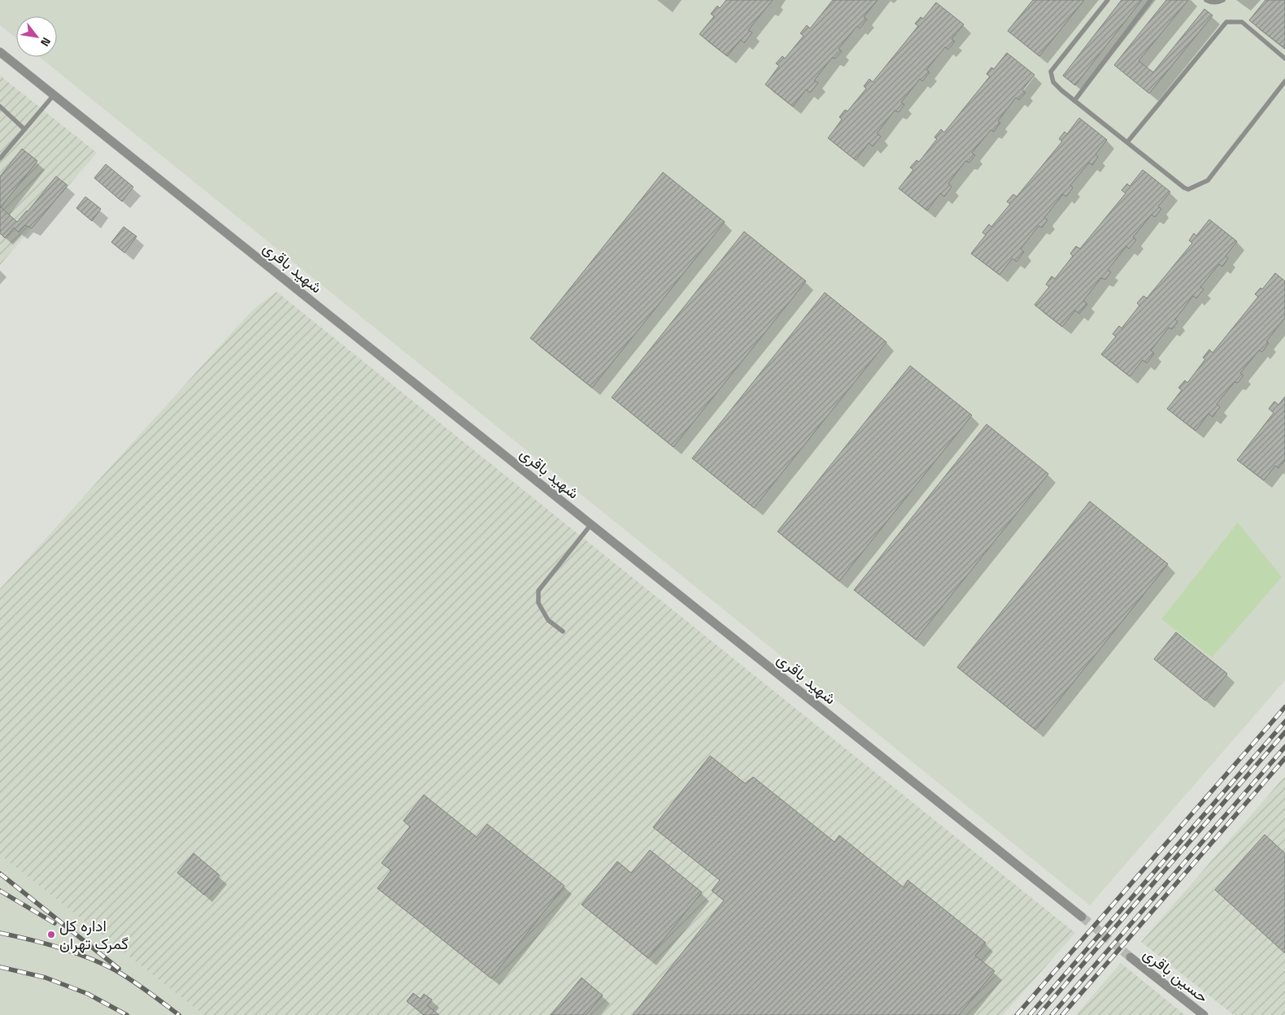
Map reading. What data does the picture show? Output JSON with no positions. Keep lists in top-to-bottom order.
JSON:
{
  "streets": {
    "street": ["شهید باقری", "حسین باقری"]
  },
  "places": ["اداره کل گمرک تهران"],
  "north": "bottom right"
}
